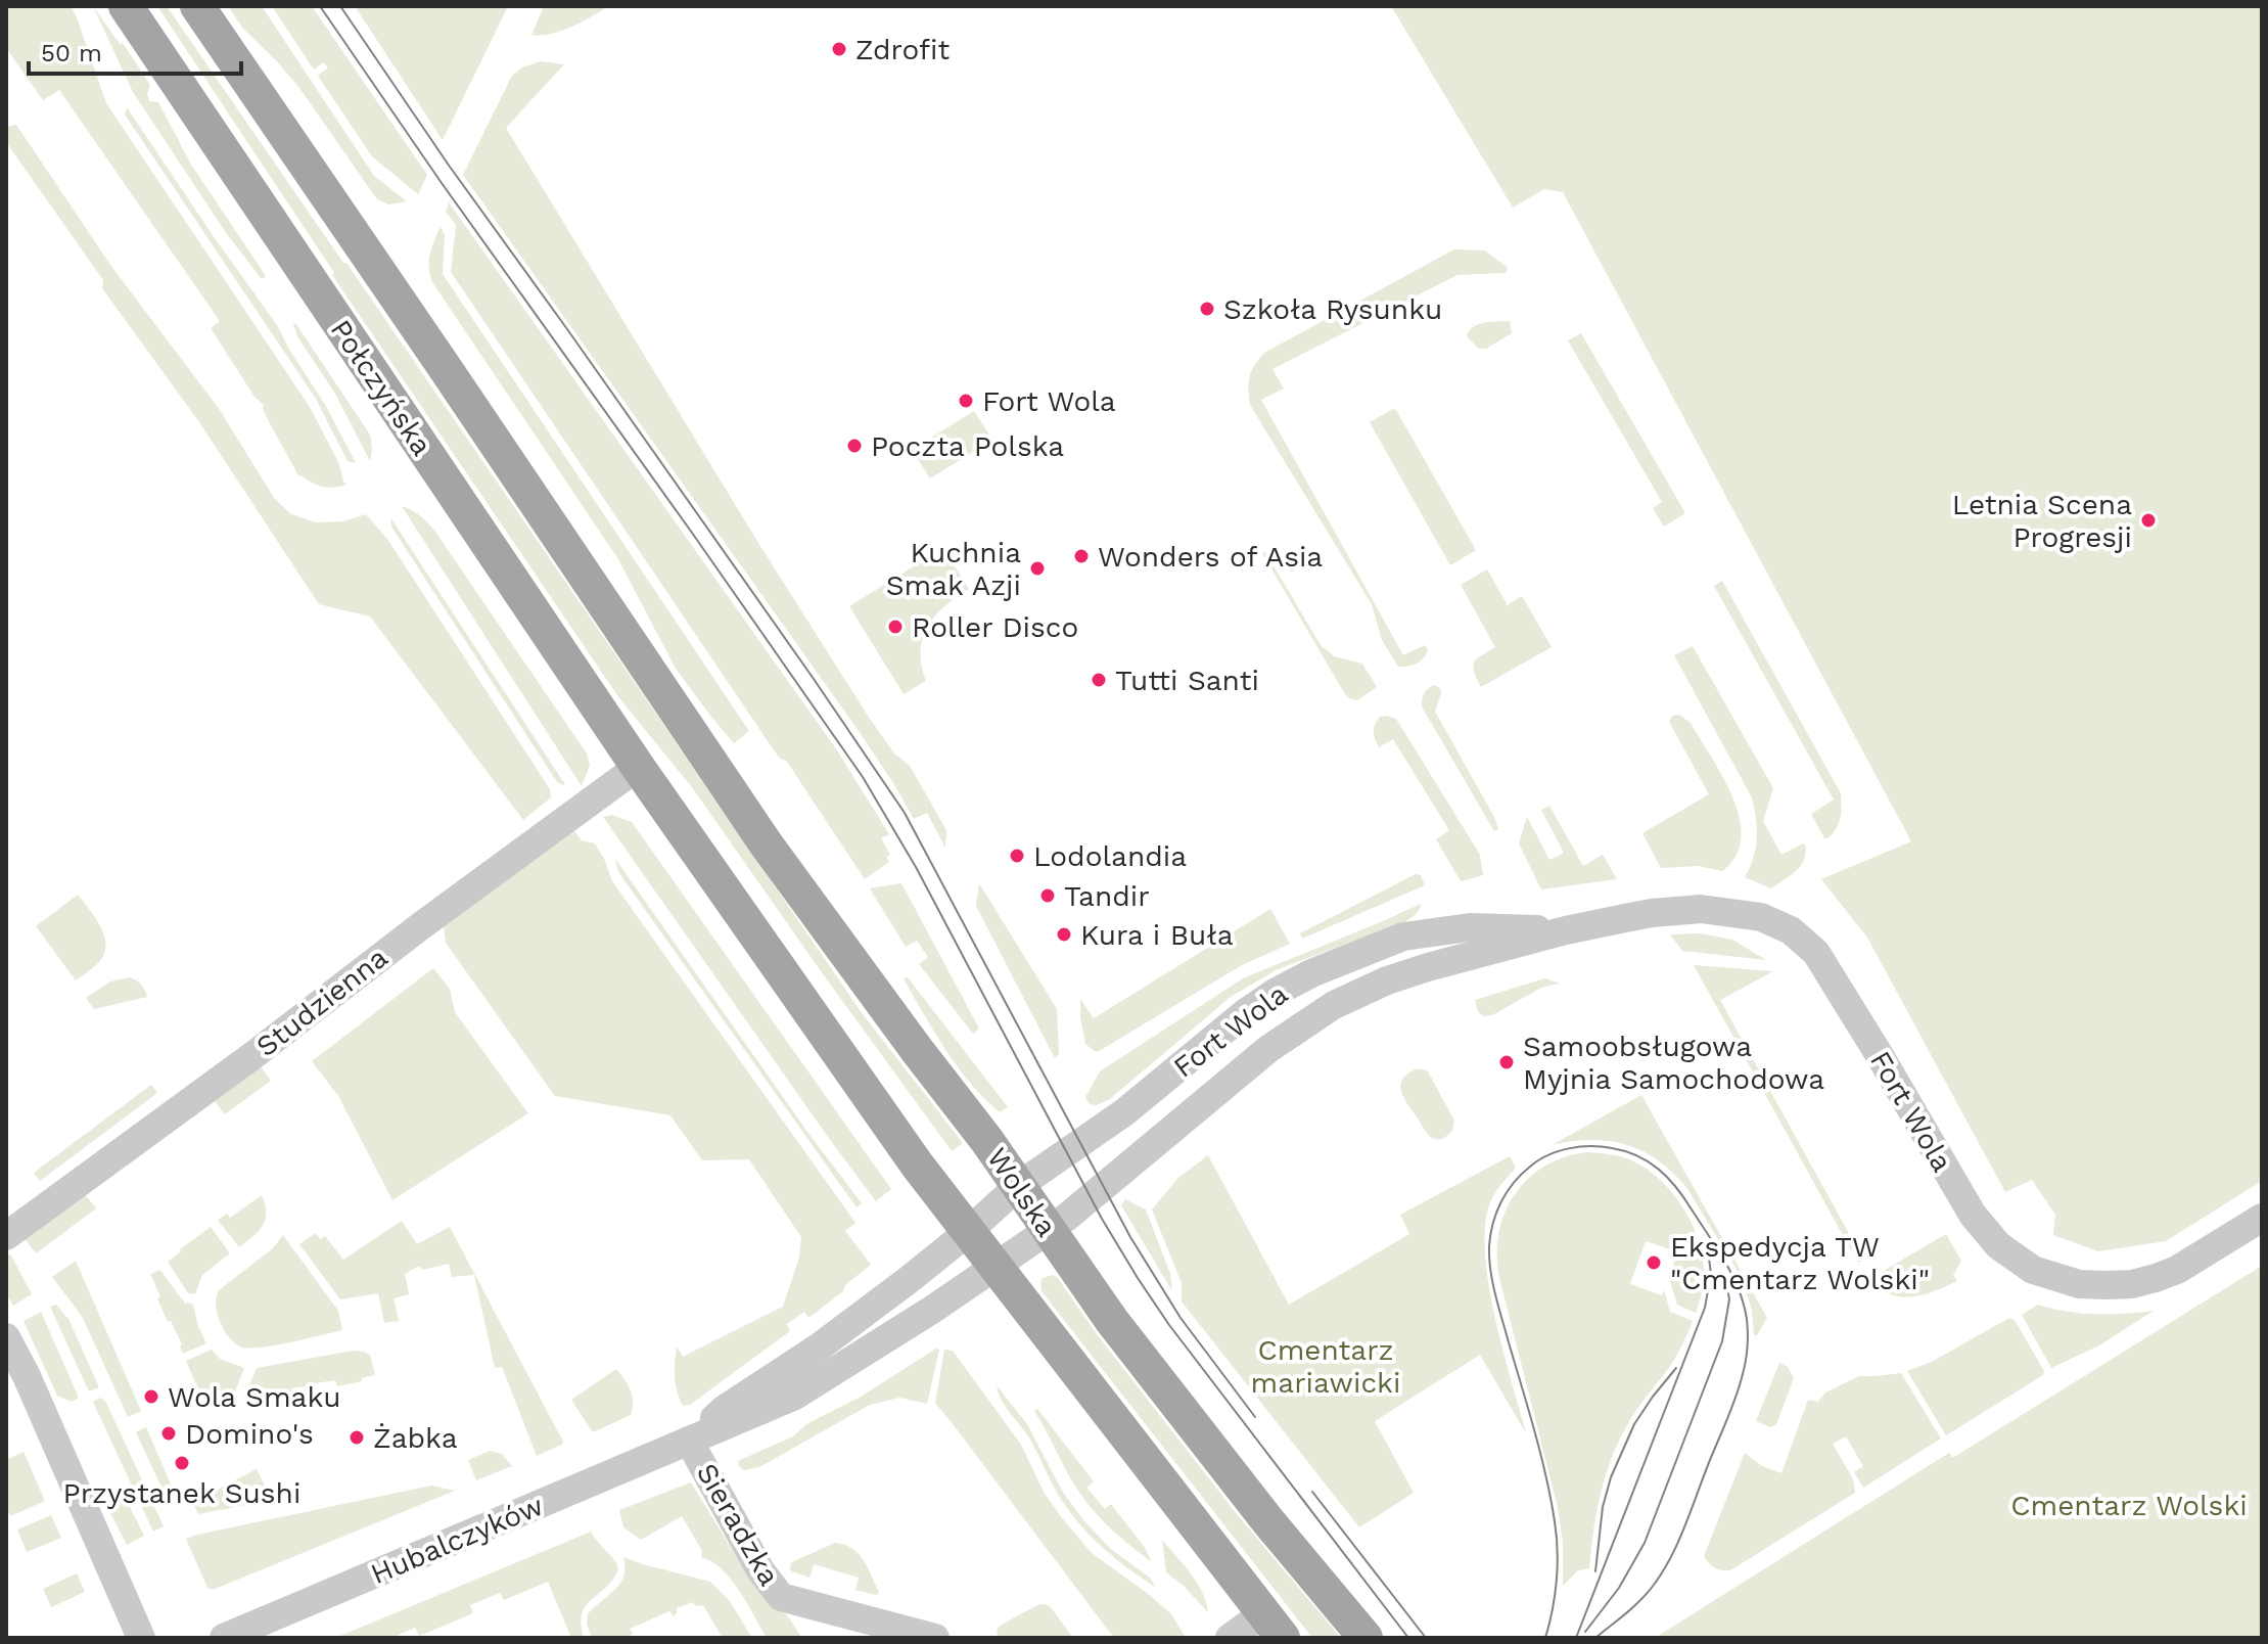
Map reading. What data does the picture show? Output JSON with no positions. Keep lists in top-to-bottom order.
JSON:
{
  "streets": {
    "main road": ["Połczyńska", "Wolska"],
    "street": [
      "Studzienna",
      "Fort Wola",
      "Sieradzka",
      "Hubalczyków"
    ]
  },
  "crossings": [
    ["Połczyńska", "Studzienna"],
    ["Fort Wola", "Wolska"],
    ["Fort Wola", "Hubalczyków"],
    ["Wolska", "Hubalczyków"],
    ["Sieradzka", "Hubalczyków"]
  ],
  "parks": ["Cmentarz mariawicki", "Cmentarz Wolski"],
  "places": [
    "Zdrofit",
    "Szkoła Rysunku",
    "Fort Wola",
    "Poczta Polska",
    "Letnia Scena Progresji",
    "Wonders of Asia",
    "Kuchnia Smak Azji",
    "Roller Disco",
    "Tutti Santi",
    "Lodolandia",
    "Tandir",
    "Kura i Buła",
    "Samoobsługowa Myjnia Samochodowa",
    "Ekspedycja TW \"Cmentarz Wolski\"",
    "Wola Smaku",
    "Domino's",
    "Żabka",
    "Przystanek Sushi"
  ],
  "scale_bar": "50 m"
}
